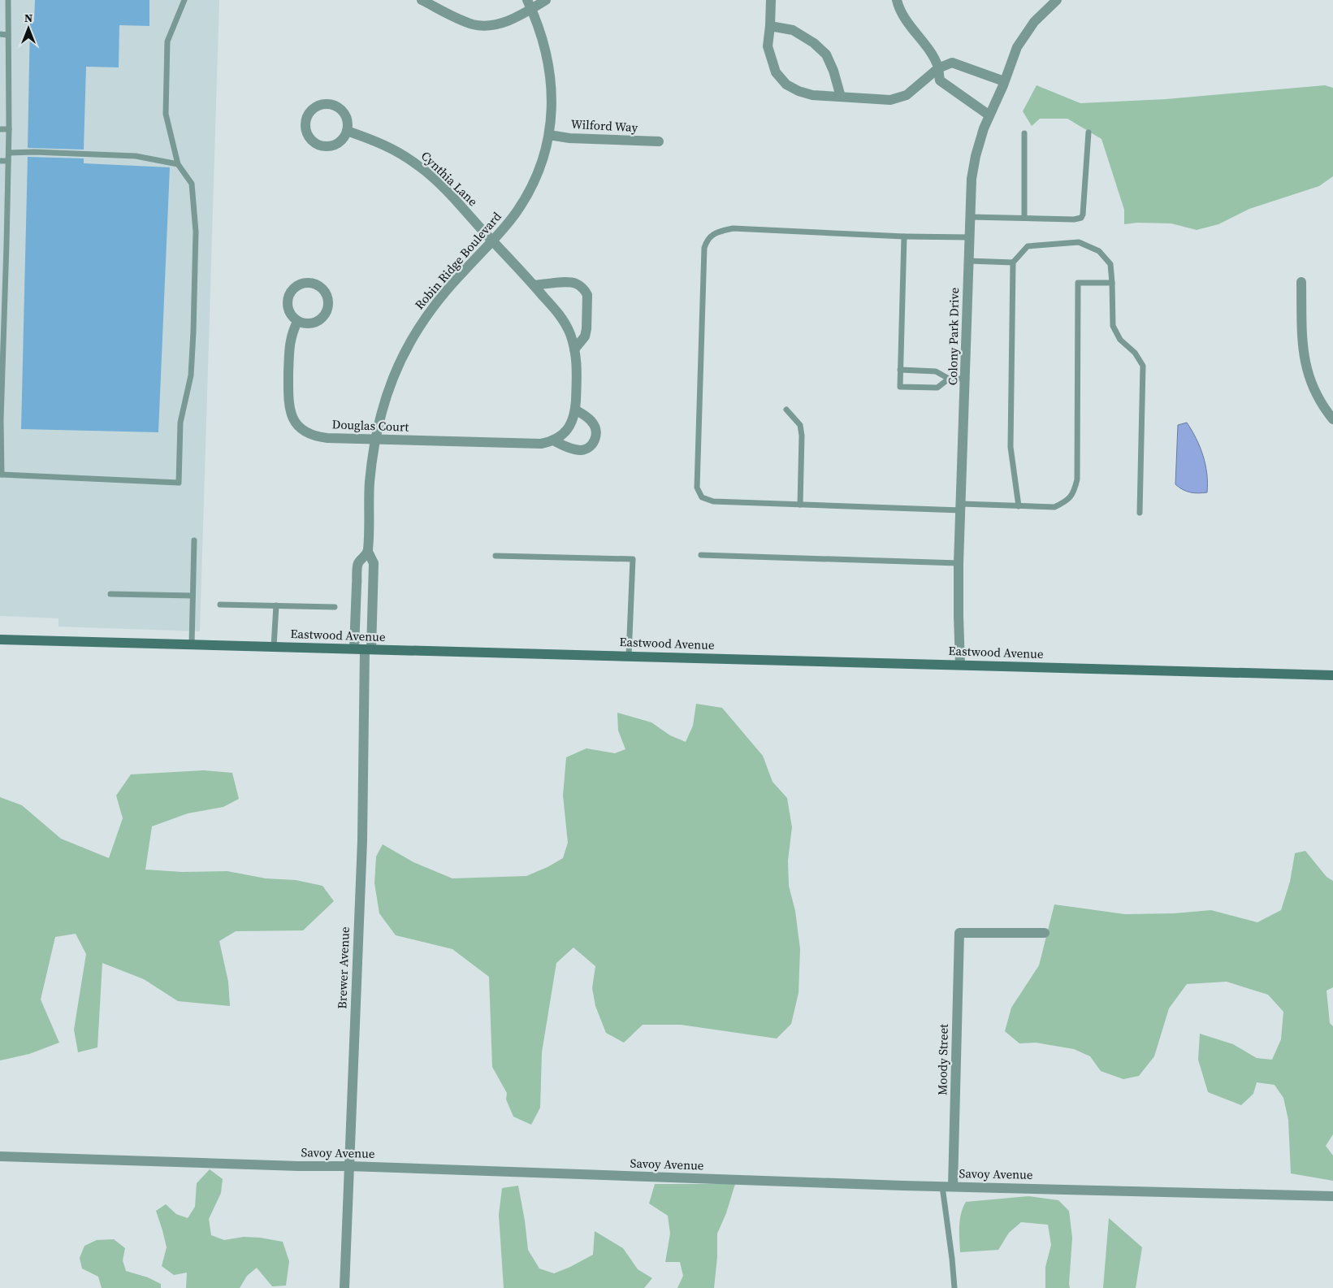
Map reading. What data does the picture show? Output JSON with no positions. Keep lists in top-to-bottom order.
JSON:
{
  "streets": {
    "street": [
      "Wilford Way",
      "Cynthia Lane",
      "Robin Ridge Boulevard",
      "Colony Park Drive",
      "Douglas Court",
      "Eastwood Avenue",
      "Brewer Avenue",
      "Moody Street",
      "Savoy Avenue"
    ]
  },
  "crossings": [
    ["Wilford Way", "Robin Ridge Boulevard"],
    ["Cynthia Lane", "Robin Ridge Boulevard"],
    ["Cynthia Lane", "Douglas Court"],
    ["Robin Ridge Boulevard", "Douglas Court"],
    ["Colony Park Drive", "Eastwood Avenue"],
    ["Eastwood Avenue", "Brewer Avenue"],
    ["Brewer Avenue", "Savoy Avenue"],
    ["Moody Street", "Savoy Avenue"]
  ],
  "north": "top"
}
